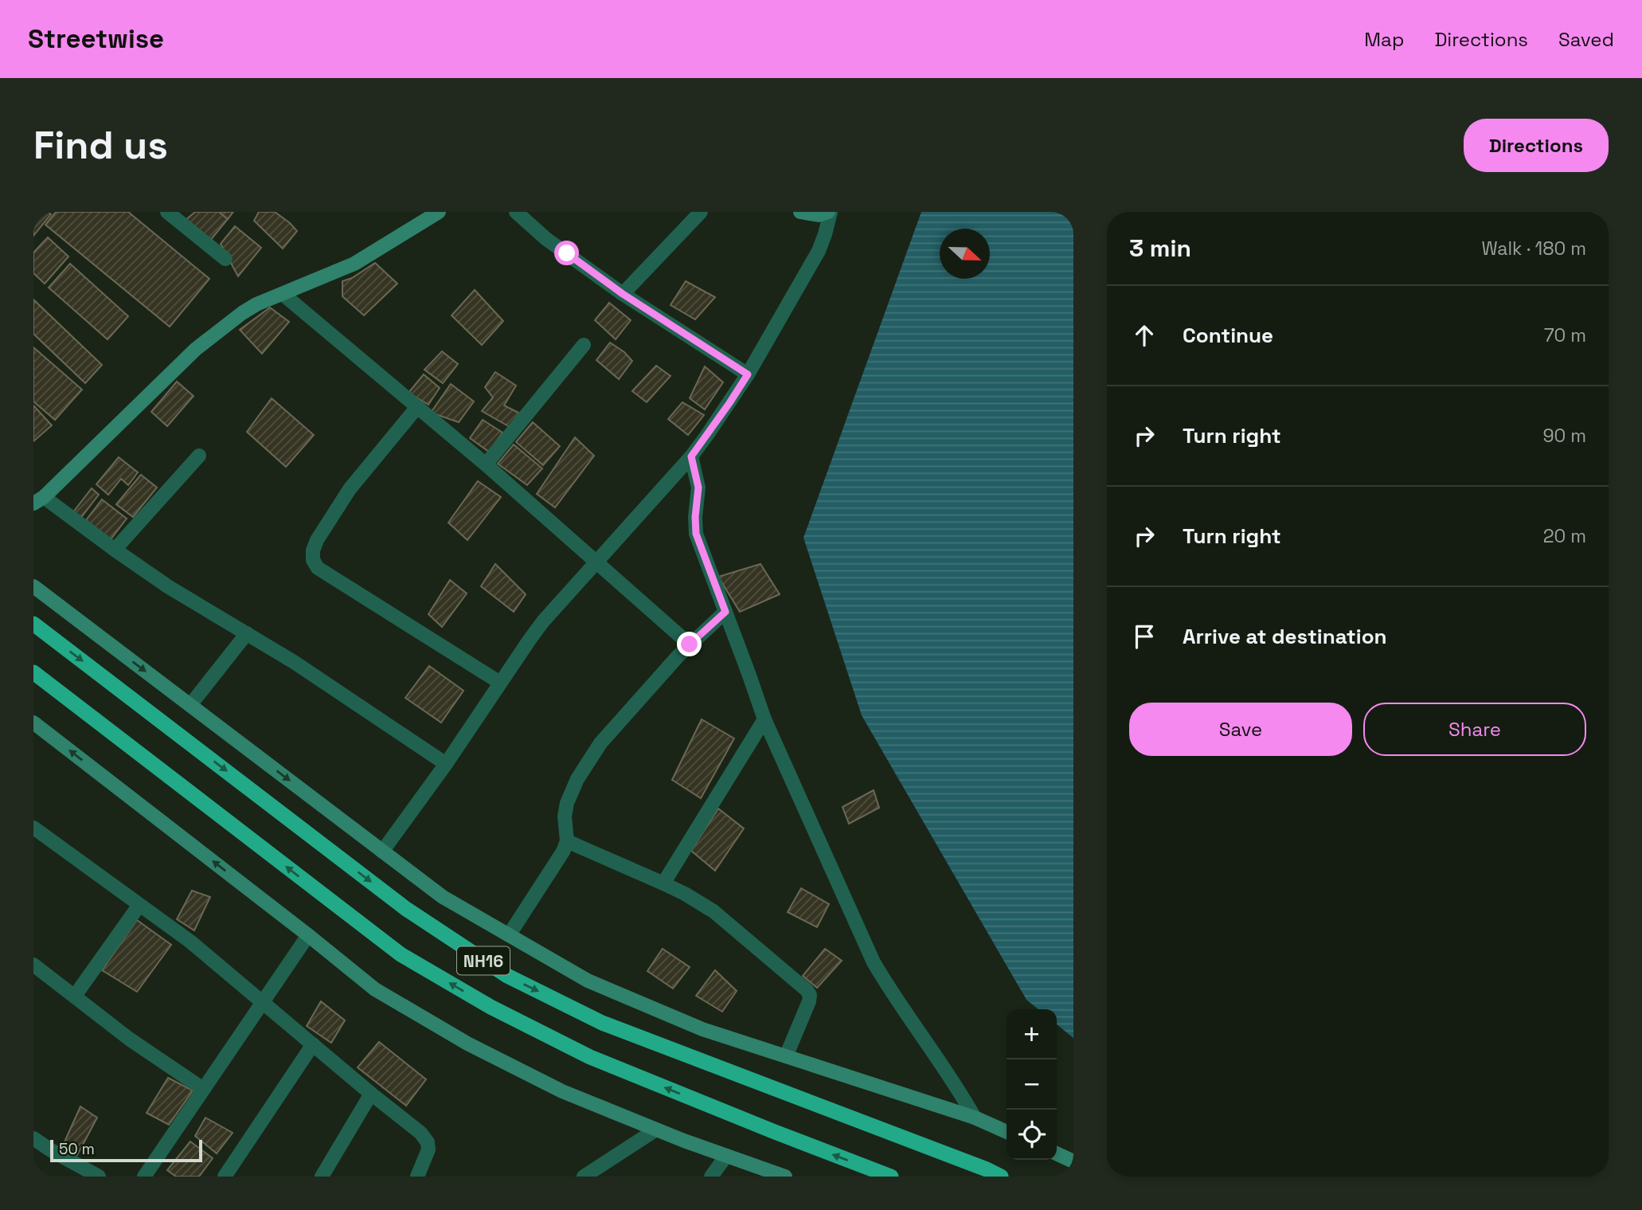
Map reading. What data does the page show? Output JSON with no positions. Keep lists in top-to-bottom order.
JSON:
{
  "streets": {
    "highway": ["NH16"]
  },
  "scale_bar": "50 m",
  "north": "right",
  "page": {
    "header": "Streetwise",
    "nav": ["Map", "Directions", "Saved"],
    "buttons": [
      "Directions",
      ["Save", "Share"]
    ],
    "title": "Find us",
    "heading": ["3 min", "Walk · 180 m"],
    "list": [
      ["Continue", "70 m"],
      ["Turn right", "90 m"],
      ["Turn right", "20 m"],
      "Arrive at destination"
    ],
    "map_buttons": ["+", "−"],
    "scale": "50 m"
  }
}
